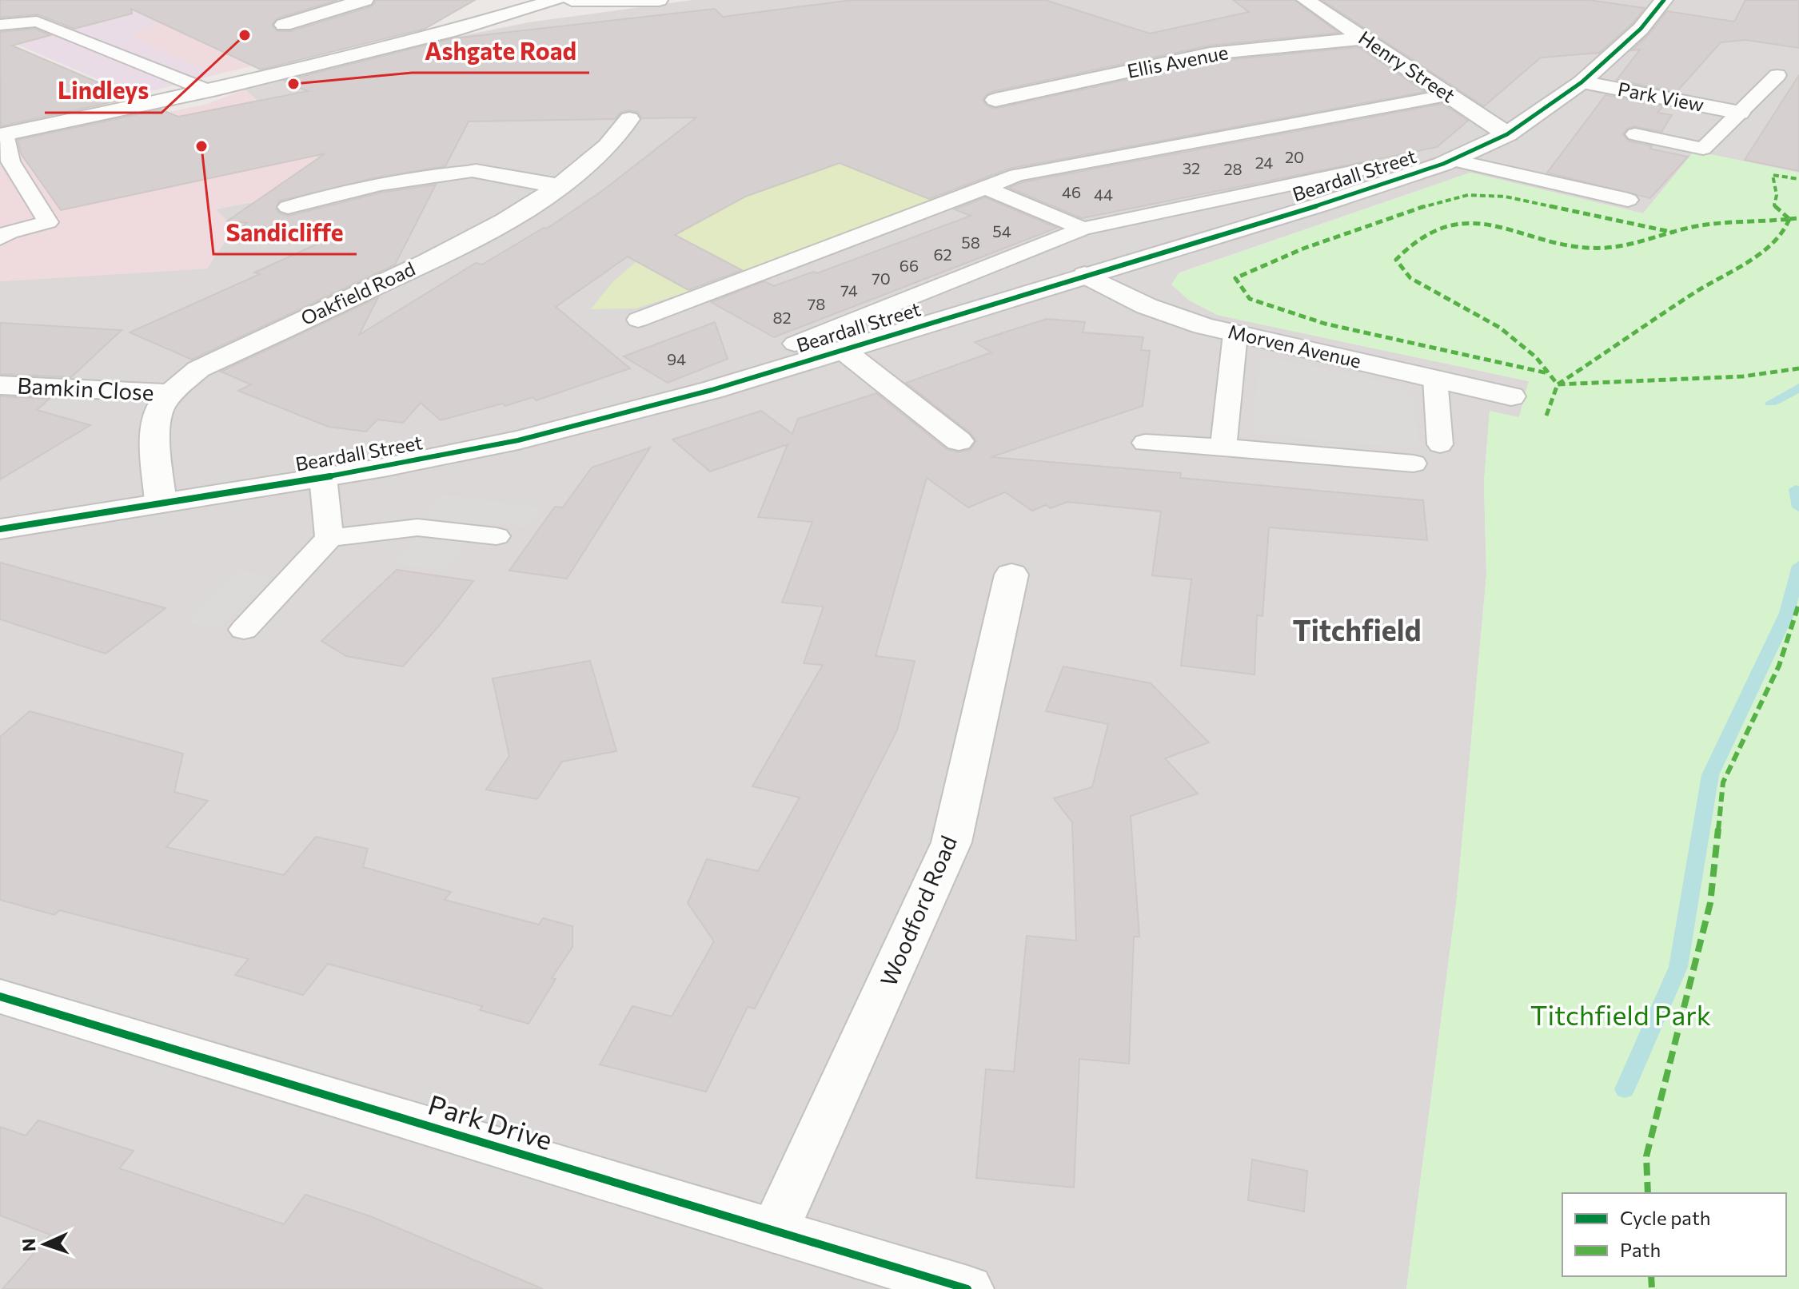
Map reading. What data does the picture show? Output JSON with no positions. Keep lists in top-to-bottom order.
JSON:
{
  "streets": {
    "street": [
      "Ellis Avenue",
      "Henry Street",
      "Park View",
      "Beardall Street",
      "Oakfield Road",
      "Morven Avenue",
      "Bamkin Close",
      "Woodford Road",
      "Park Drive"
    ]
  },
  "crossings": [
    ["Ellis Avenue", "Henry Street"],
    ["Henry Street", "Beardall Street"],
    ["Park View", "Beardall Street"],
    ["Beardall Street", "Oakfield Road"],
    ["Beardall Street", "Morven Avenue"],
    ["Oakfield Road", "Bamkin Close"],
    ["Woodford Road", "Park Drive"]
  ],
  "districts": ["Titchfield"],
  "parks": ["Titchfield Park"],
  "places": ["Lindleys", "Ashgate Road", "Sandicliffe"],
  "house_numbers": [
    "20",
    "24",
    "32",
    "28",
    "46",
    "44",
    "54",
    "58",
    "62",
    "66",
    "70",
    "74",
    "78",
    "82",
    "94"
  ],
  "legend": ["Cycle path", "Path"],
  "north": "left"
}
